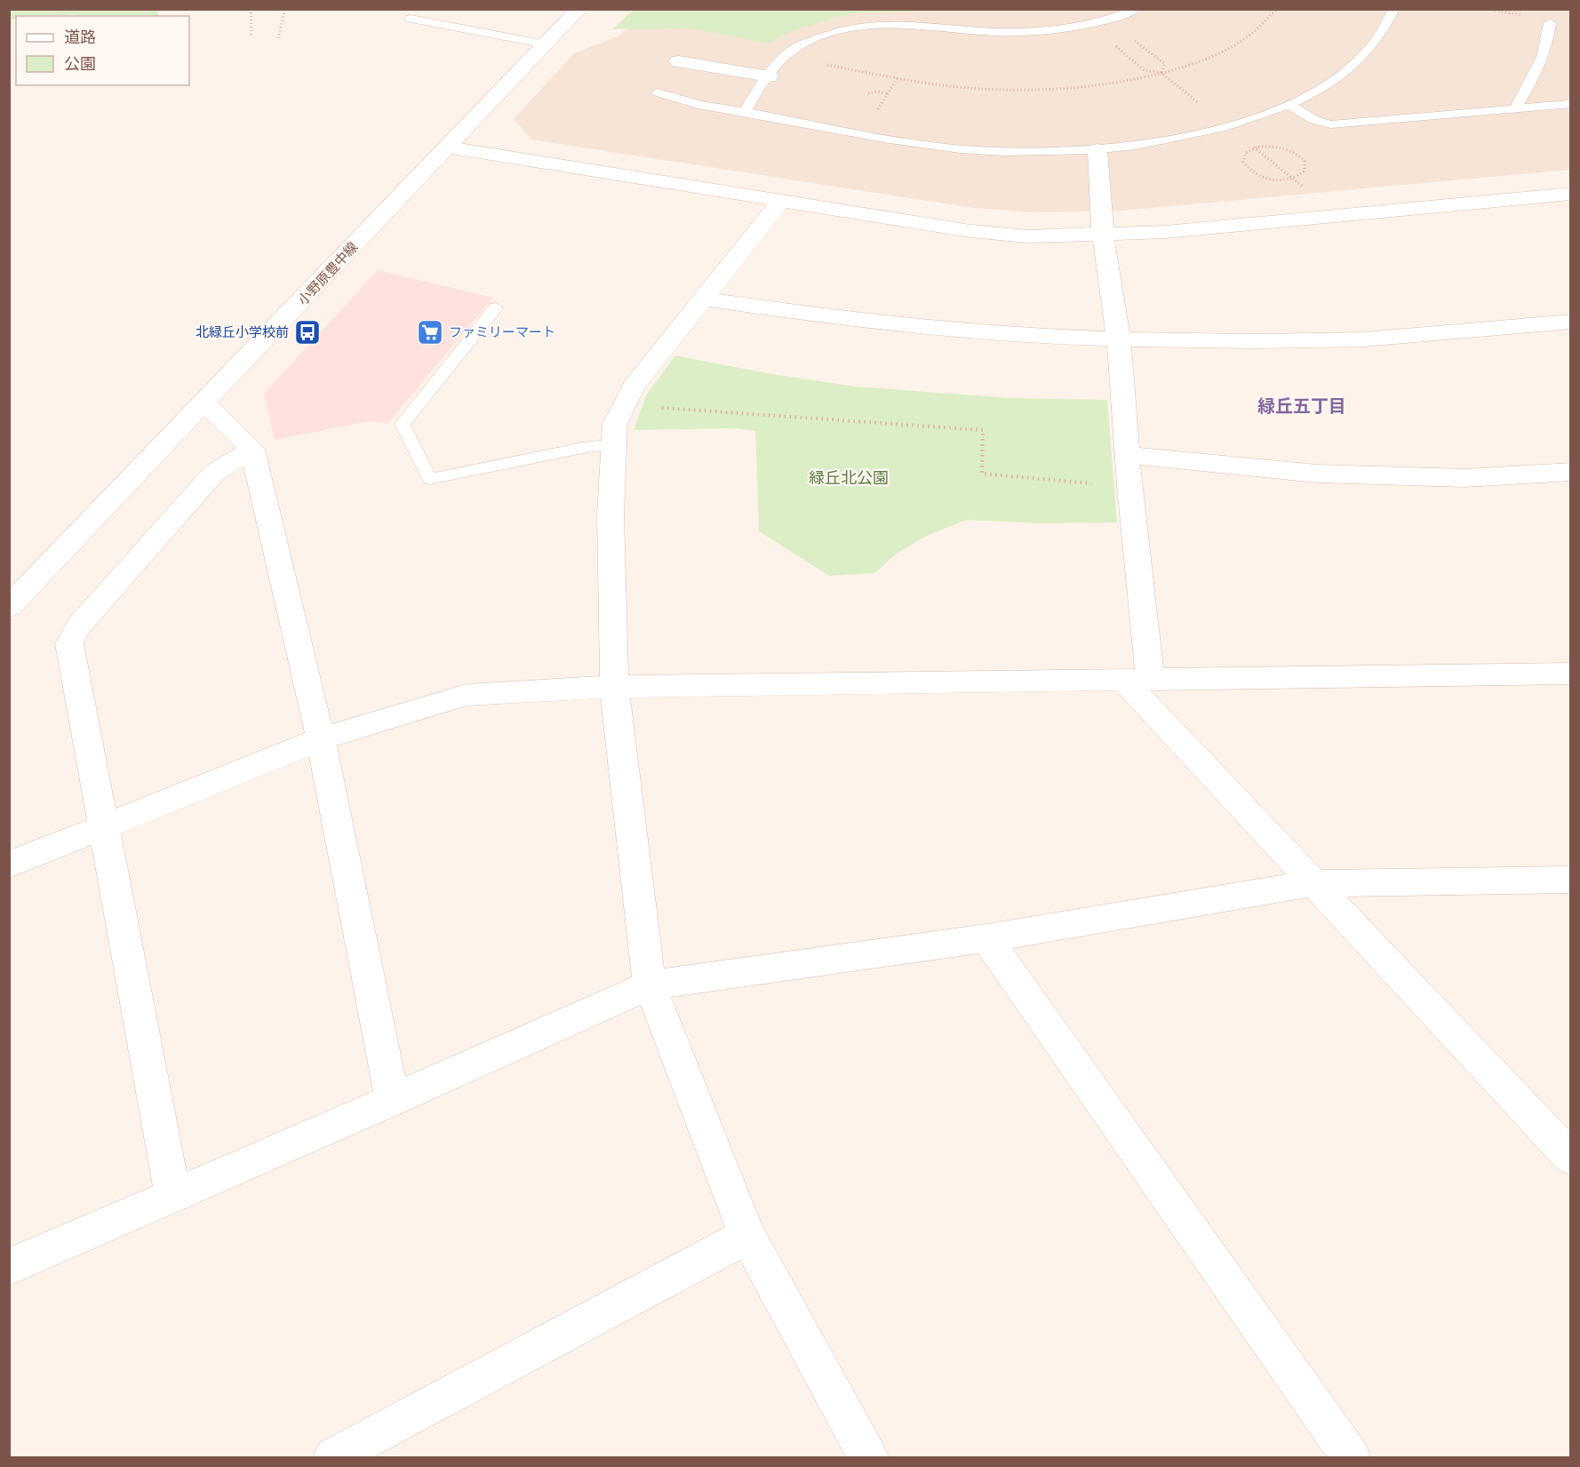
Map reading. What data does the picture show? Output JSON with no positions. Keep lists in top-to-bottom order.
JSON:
{
  "streets": {
    "street": ["小野原豊中線"]
  },
  "districts": ["緑丘五丁目"],
  "parks": ["緑丘北公園"],
  "places": {
    "bus stop": ["北緑丘小学校前"],
    "supermarket": ["ファミリーマート"]
  },
  "legend": ["道路", "公園"]
}
